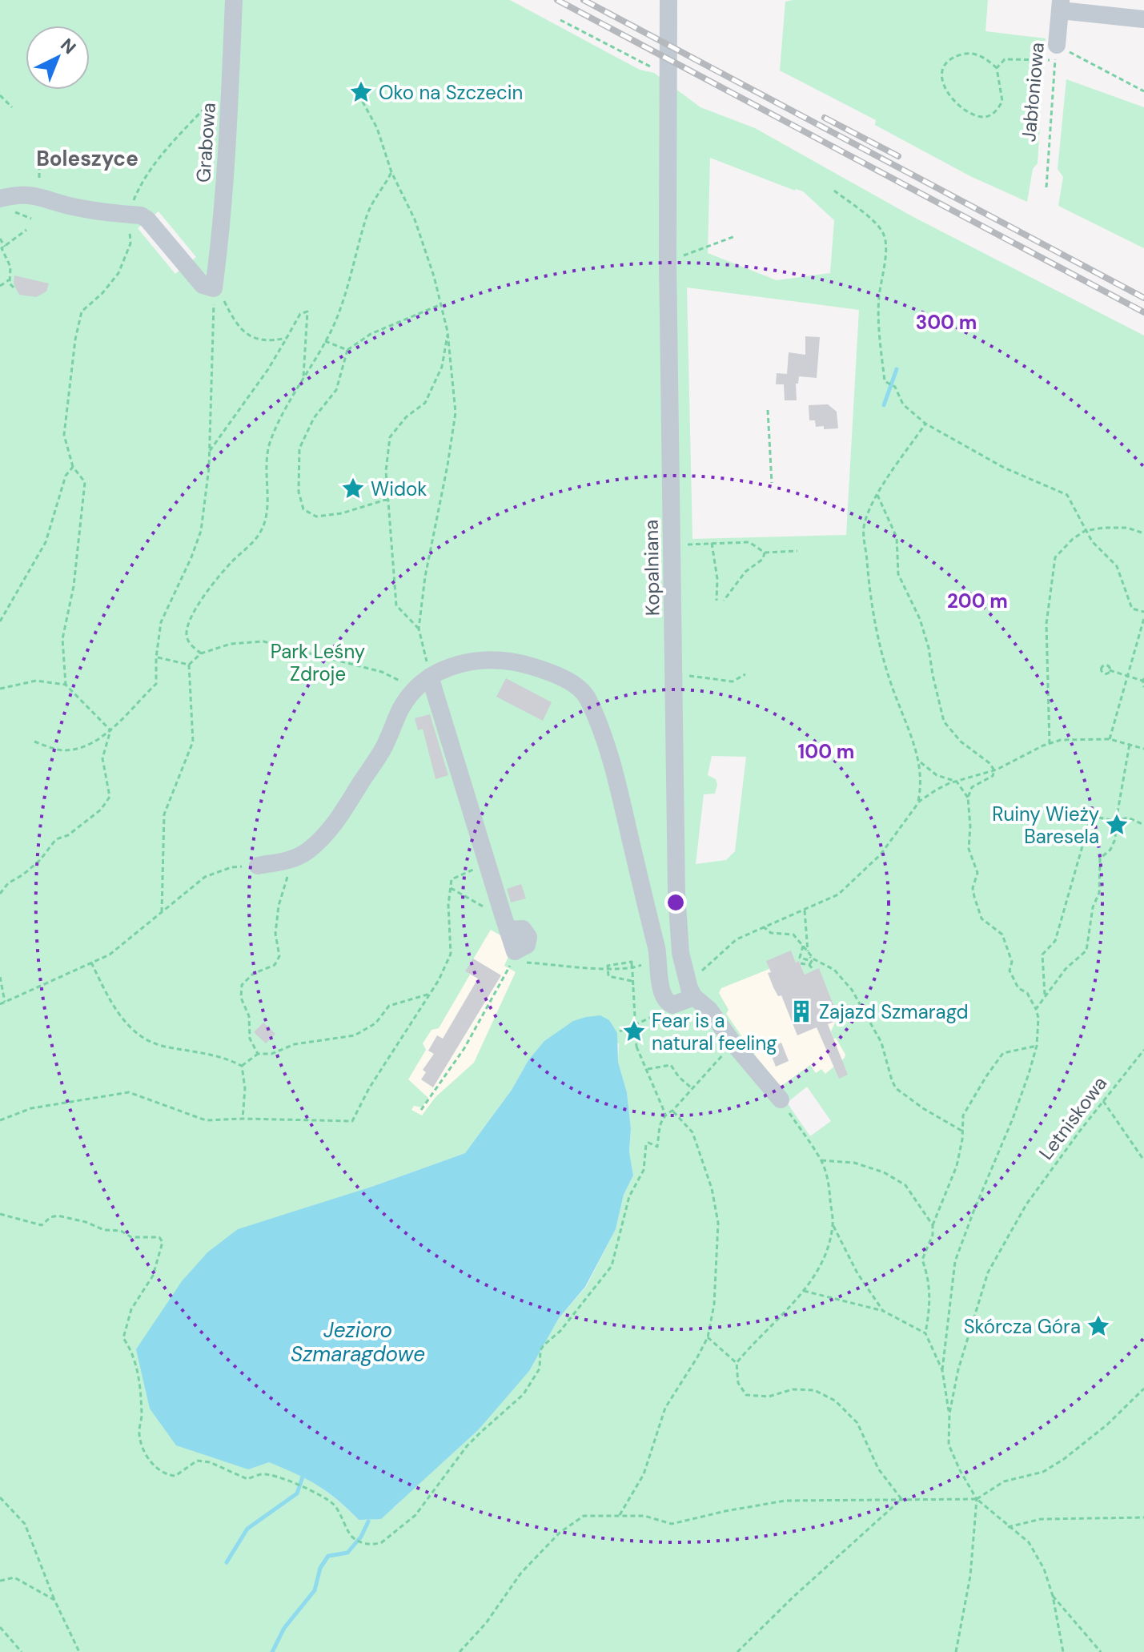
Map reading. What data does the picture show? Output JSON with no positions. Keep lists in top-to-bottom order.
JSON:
{
  "streets": {
    "street": ["Jabłoniowa", "Grabowa", "Kopalniana"],
    "path": ["Letniskowa"]
  },
  "districts": ["Boleszyce"],
  "water": ["Jezioro Szmaragdowe"],
  "parks": ["Park Leśny Zdroje"],
  "places": {
    "place": [
      "Oko na Szczecin",
      "Widok",
      "Ruiny Wieży Baresela",
      "Fear is a natural feeling",
      "Skórcza Góra"
    ],
    "building": ["Zajazd Szmaragd"]
  },
  "north": "top right",
  "rings": ["300 m", "200 m", "100 m"]
}
